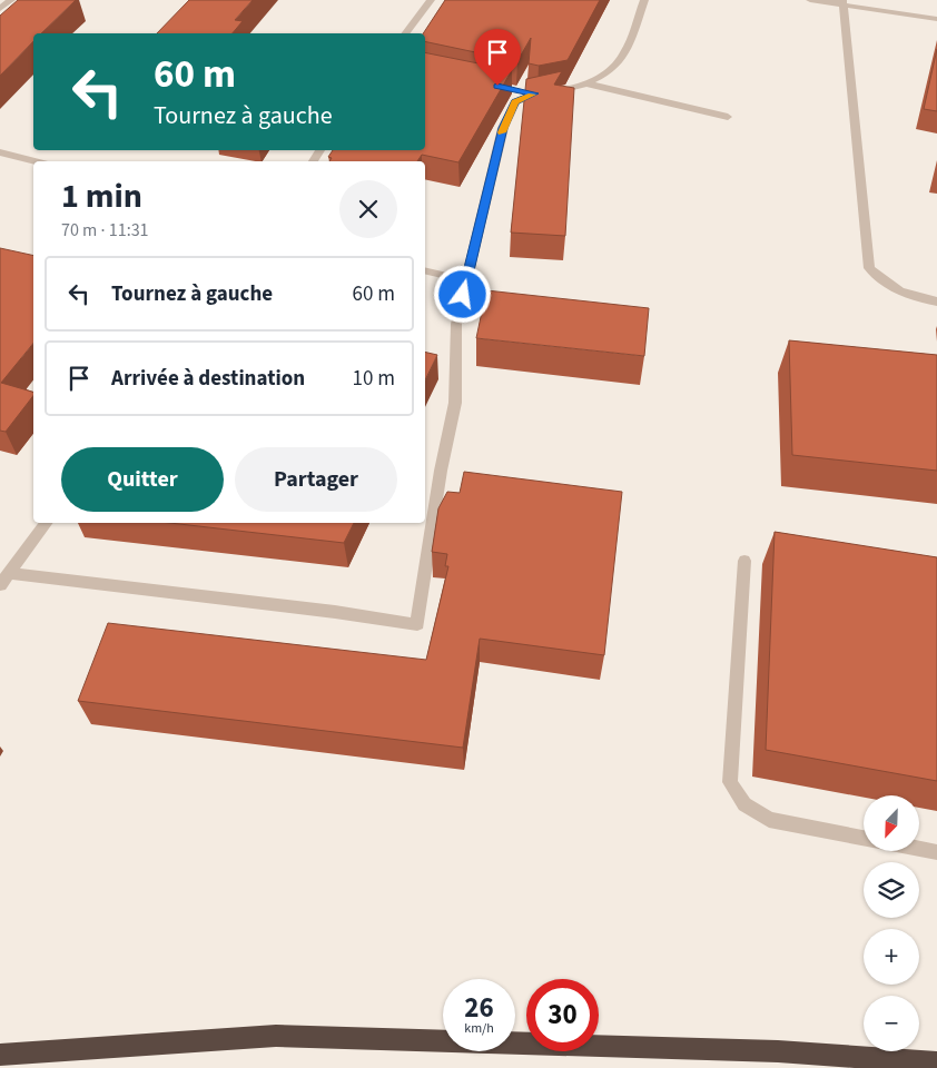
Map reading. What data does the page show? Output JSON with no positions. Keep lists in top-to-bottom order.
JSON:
{
  "north": "bottom left",
  "page": {
    "turn": ["60 m", "Tournez à gauche"],
    "heading": ["1 min", "70 m · 11:31"],
    "list": [
      {
        "name": "Tournez à gauche",
        "value": "60 m"
      },
      {
        "name": "Arrivée à destination",
        "value": "10 m"
      }
    ],
    "buttons": ["Quitter", "Partager"],
    "map_buttons": ["+", "−"],
    "speed": "26 km/h",
    "limit": "30"
  }
}
